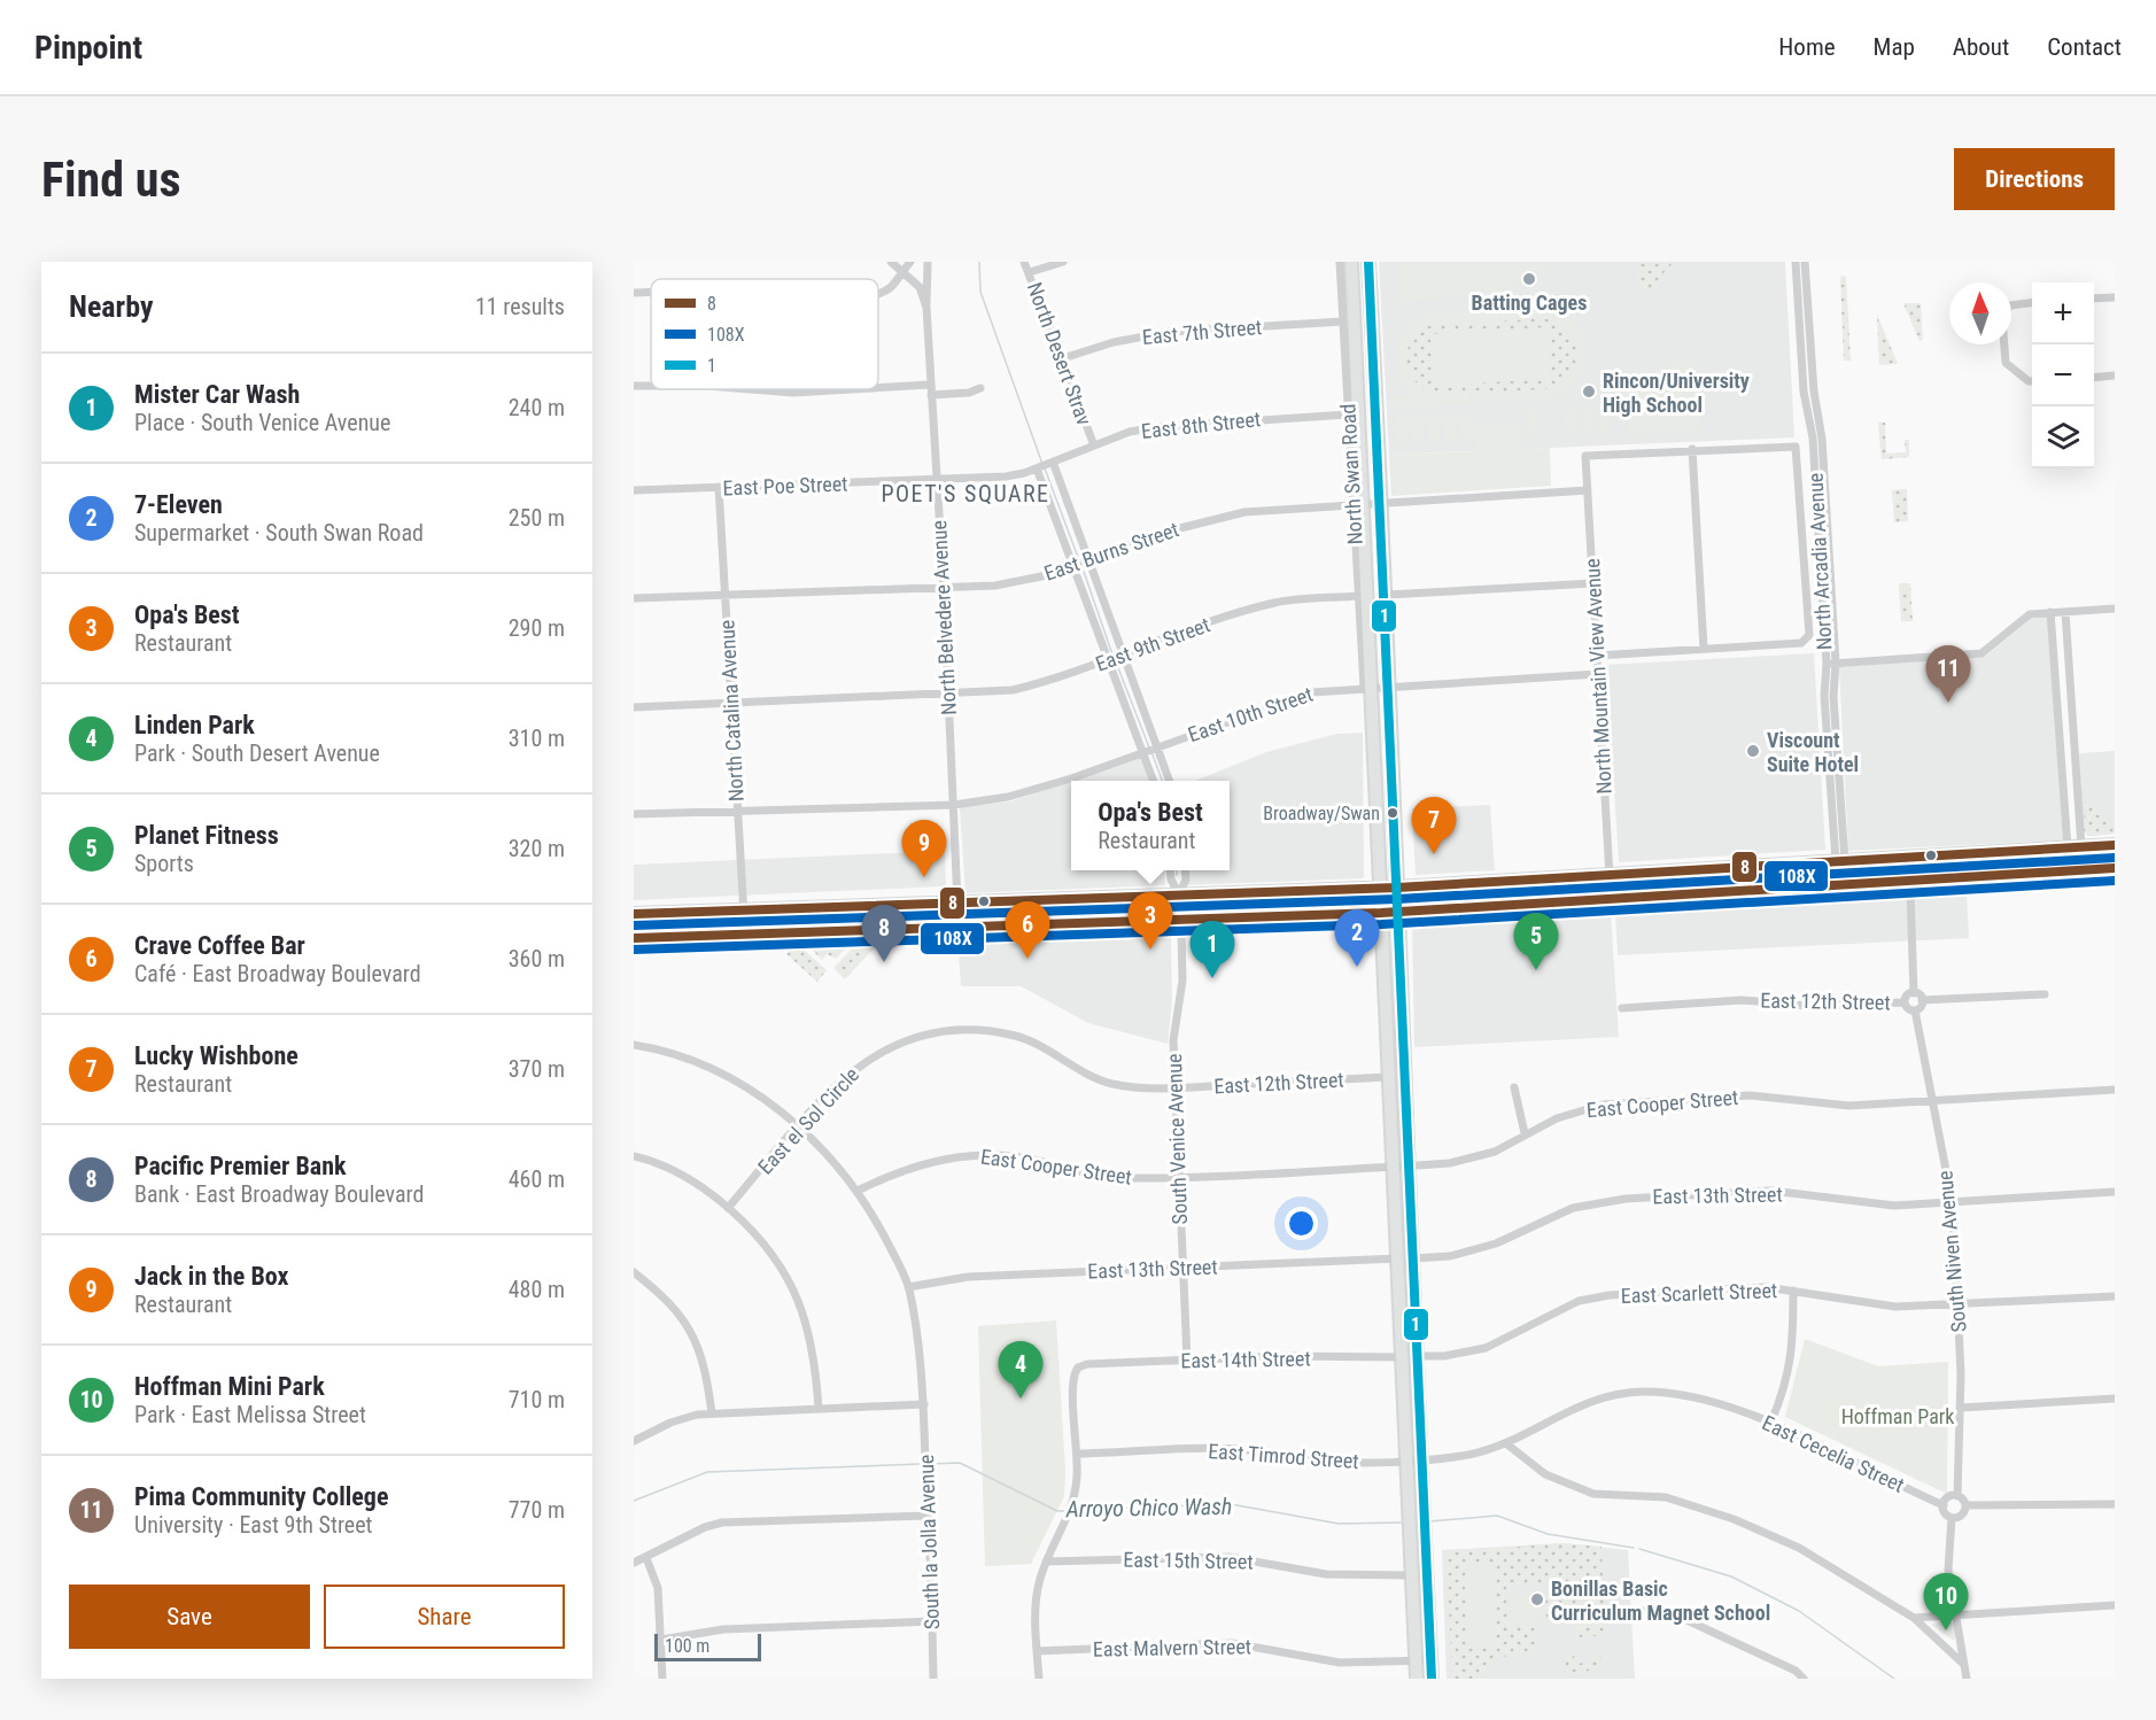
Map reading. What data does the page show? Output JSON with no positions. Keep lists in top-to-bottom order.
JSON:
{
  "streets": {
    "main road": ["North Swan Road"],
    "street": [
      "East 7th Street",
      "North Desert Strav",
      "East 8th Street",
      "East Poe Street",
      "East Burns Street",
      "North Arcadia Avenue",
      "North Belvedere Avenue",
      "East 9th Street",
      "North Mountain View Avenue",
      "North Catalina Avenue",
      "East 10th Street",
      "East 12th Street",
      "East Cooper Street",
      "East el Sol Circle",
      "South Venice Avenue",
      "East 13th Street",
      "South Niven Avenue",
      "East Scarlett Street",
      "East 14th Street",
      "East Cecelia Street",
      "East Timrod Street",
      "South la Jolla Avenue",
      "East 15th Street",
      "East Malvern Street"
    ]
  },
  "crossings": [
    ["East 7th Street", "North Desert Strav"],
    ["East 7th Street", "North Swan Road"],
    ["North Desert Strav", "East 8th Street"],
    ["East 8th Street", "North Swan Road"],
    ["East 8th Street", "East Poe Street"],
    ["East 8th Street", "North Belvedere Avenue"],
    ["North Swan Road", "East Burns Street"],
    ["North Swan Road", "East 9th Street"],
    ["North Swan Road", "East 10th Street"],
    ["North Swan Road", "East 12th Street"],
    ["North Swan Road", "East Cooper Street"],
    ["North Swan Road", "East 13th Street"],
    ["North Swan Road", "East Scarlett Street"],
    ["North Swan Road", "East 14th Street"],
    ["North Swan Road", "East Cecelia Street"],
    ["North Swan Road", "East Timrod Street"],
    ["North Swan Road", "East 15th Street"],
    ["North Swan Road", "East Malvern Street"],
    ["East Poe Street", "North Belvedere Avenue"],
    ["East Poe Street", "North Catalina Avenue"],
    ["East Burns Street", "North Belvedere Avenue"],
    ["East Burns Street", "North Mountain View Avenue"],
    ["East Burns Street", "North Catalina Avenue"],
    ["North Belvedere Avenue", "East 9th Street"],
    ["North Belvedere Avenue", "East 10th Street"],
    ["East 9th Street", "North Catalina Avenue"],
    ["North Mountain View Avenue", "East 10th Street"],
    ["North Catalina Avenue", "East 10th Street"],
    ["East 12th Street", "East el Sol Circle"],
    ["East 12th Street", "South Venice Avenue"],
    ["East 12th Street", "South Niven Avenue"],
    ["East Cooper Street", "South Venice Avenue"],
    ["East Cooper Street", "South Niven Avenue"],
    ["East Cooper Street", "South la Jolla Avenue"],
    ["East el Sol Circle", "South la Jolla Avenue"],
    ["South Venice Avenue", "East 13th Street"],
    ["South Venice Avenue", "East 14th Street"],
    ["East 13th Street", "South Niven Avenue"],
    ["East 13th Street", "South la Jolla Avenue"],
    ["South Niven Avenue", "East Scarlett Street"],
    ["South Niven Avenue", "East Cecelia Street"],
    ["East 14th Street", "East Timrod Street"],
    ["East Cecelia Street", "East Timrod Street"]
  ],
  "districts": ["POET'S SQUARE"],
  "water": ["Arroyo Chico Wash"],
  "parks": ["Hoffman Park"],
  "places": [
    "Batting Cages",
    "Rincon/University High School",
    "Viscount Suite Hotel",
    "Broadway/Swan",
    "Bonillas Basic Curriculum Magnet School"
  ],
  "lines": ["transit line 1", "transit line 8", "transit line 108X"],
  "legend": ["8", "108X", "1"],
  "scale_bar": "100 m",
  "north": "top",
  "page": {
    "header": "Pinpoint",
    "nav": [
      "Home",
      "Map",
      "About",
      "Contact"
    ],
    "buttons": [
      "Directions",
      ["Save", "Share"]
    ],
    "title": "Find us",
    "heading": ["Nearby", "11 results"],
    "map_buttons": ["+", "−"],
    "list": [
      {
        "mark": "1",
        "name": "Mister Car Wash",
        "note": "Place · South Venice Avenue",
        "value": "240 m"
      },
      {
        "mark": "2",
        "name": "7-Eleven",
        "note": "Supermarket · South Swan Road",
        "value": "250 m"
      },
      {
        "mark": "3",
        "name": "Opa's Best",
        "note": "Restaurant",
        "value": "290 m"
      },
      {
        "mark": "4",
        "name": "Linden Park",
        "note": "Park · South Desert Avenue",
        "value": "310 m"
      },
      {
        "mark": "5",
        "name": "Planet Fitness",
        "note": "Sports",
        "value": "320 m"
      },
      {
        "mark": "6",
        "name": "Crave Coffee Bar",
        "note": "Café · East Broadway Boulevard",
        "value": "360 m"
      },
      {
        "mark": "7",
        "name": "Lucky Wishbone",
        "note": "Restaurant",
        "value": "370 m"
      },
      {
        "mark": "8",
        "name": "Pacific Premier Bank",
        "note": "Bank · East Broadway Boulevard",
        "value": "460 m"
      },
      {
        "mark": "9",
        "name": "Jack in the Box",
        "note": "Restaurant",
        "value": "480 m"
      },
      {
        "mark": "10",
        "name": "Hoffman Mini Park",
        "note": "Park · East Melissa Street",
        "value": "710 m"
      },
      {
        "mark": "11",
        "name": "Pima Community College",
        "note": "University · East 9th Street",
        "value": "770 m"
      }
    ],
    "pins": [
      "11",
      "7",
      "9",
      "3",
      "6",
      "8",
      "2",
      "5",
      "1",
      "4",
      "10"
    ],
    "popup": ["Opa's Best", "Restaurant"],
    "scale": "100 m"
  }
}
